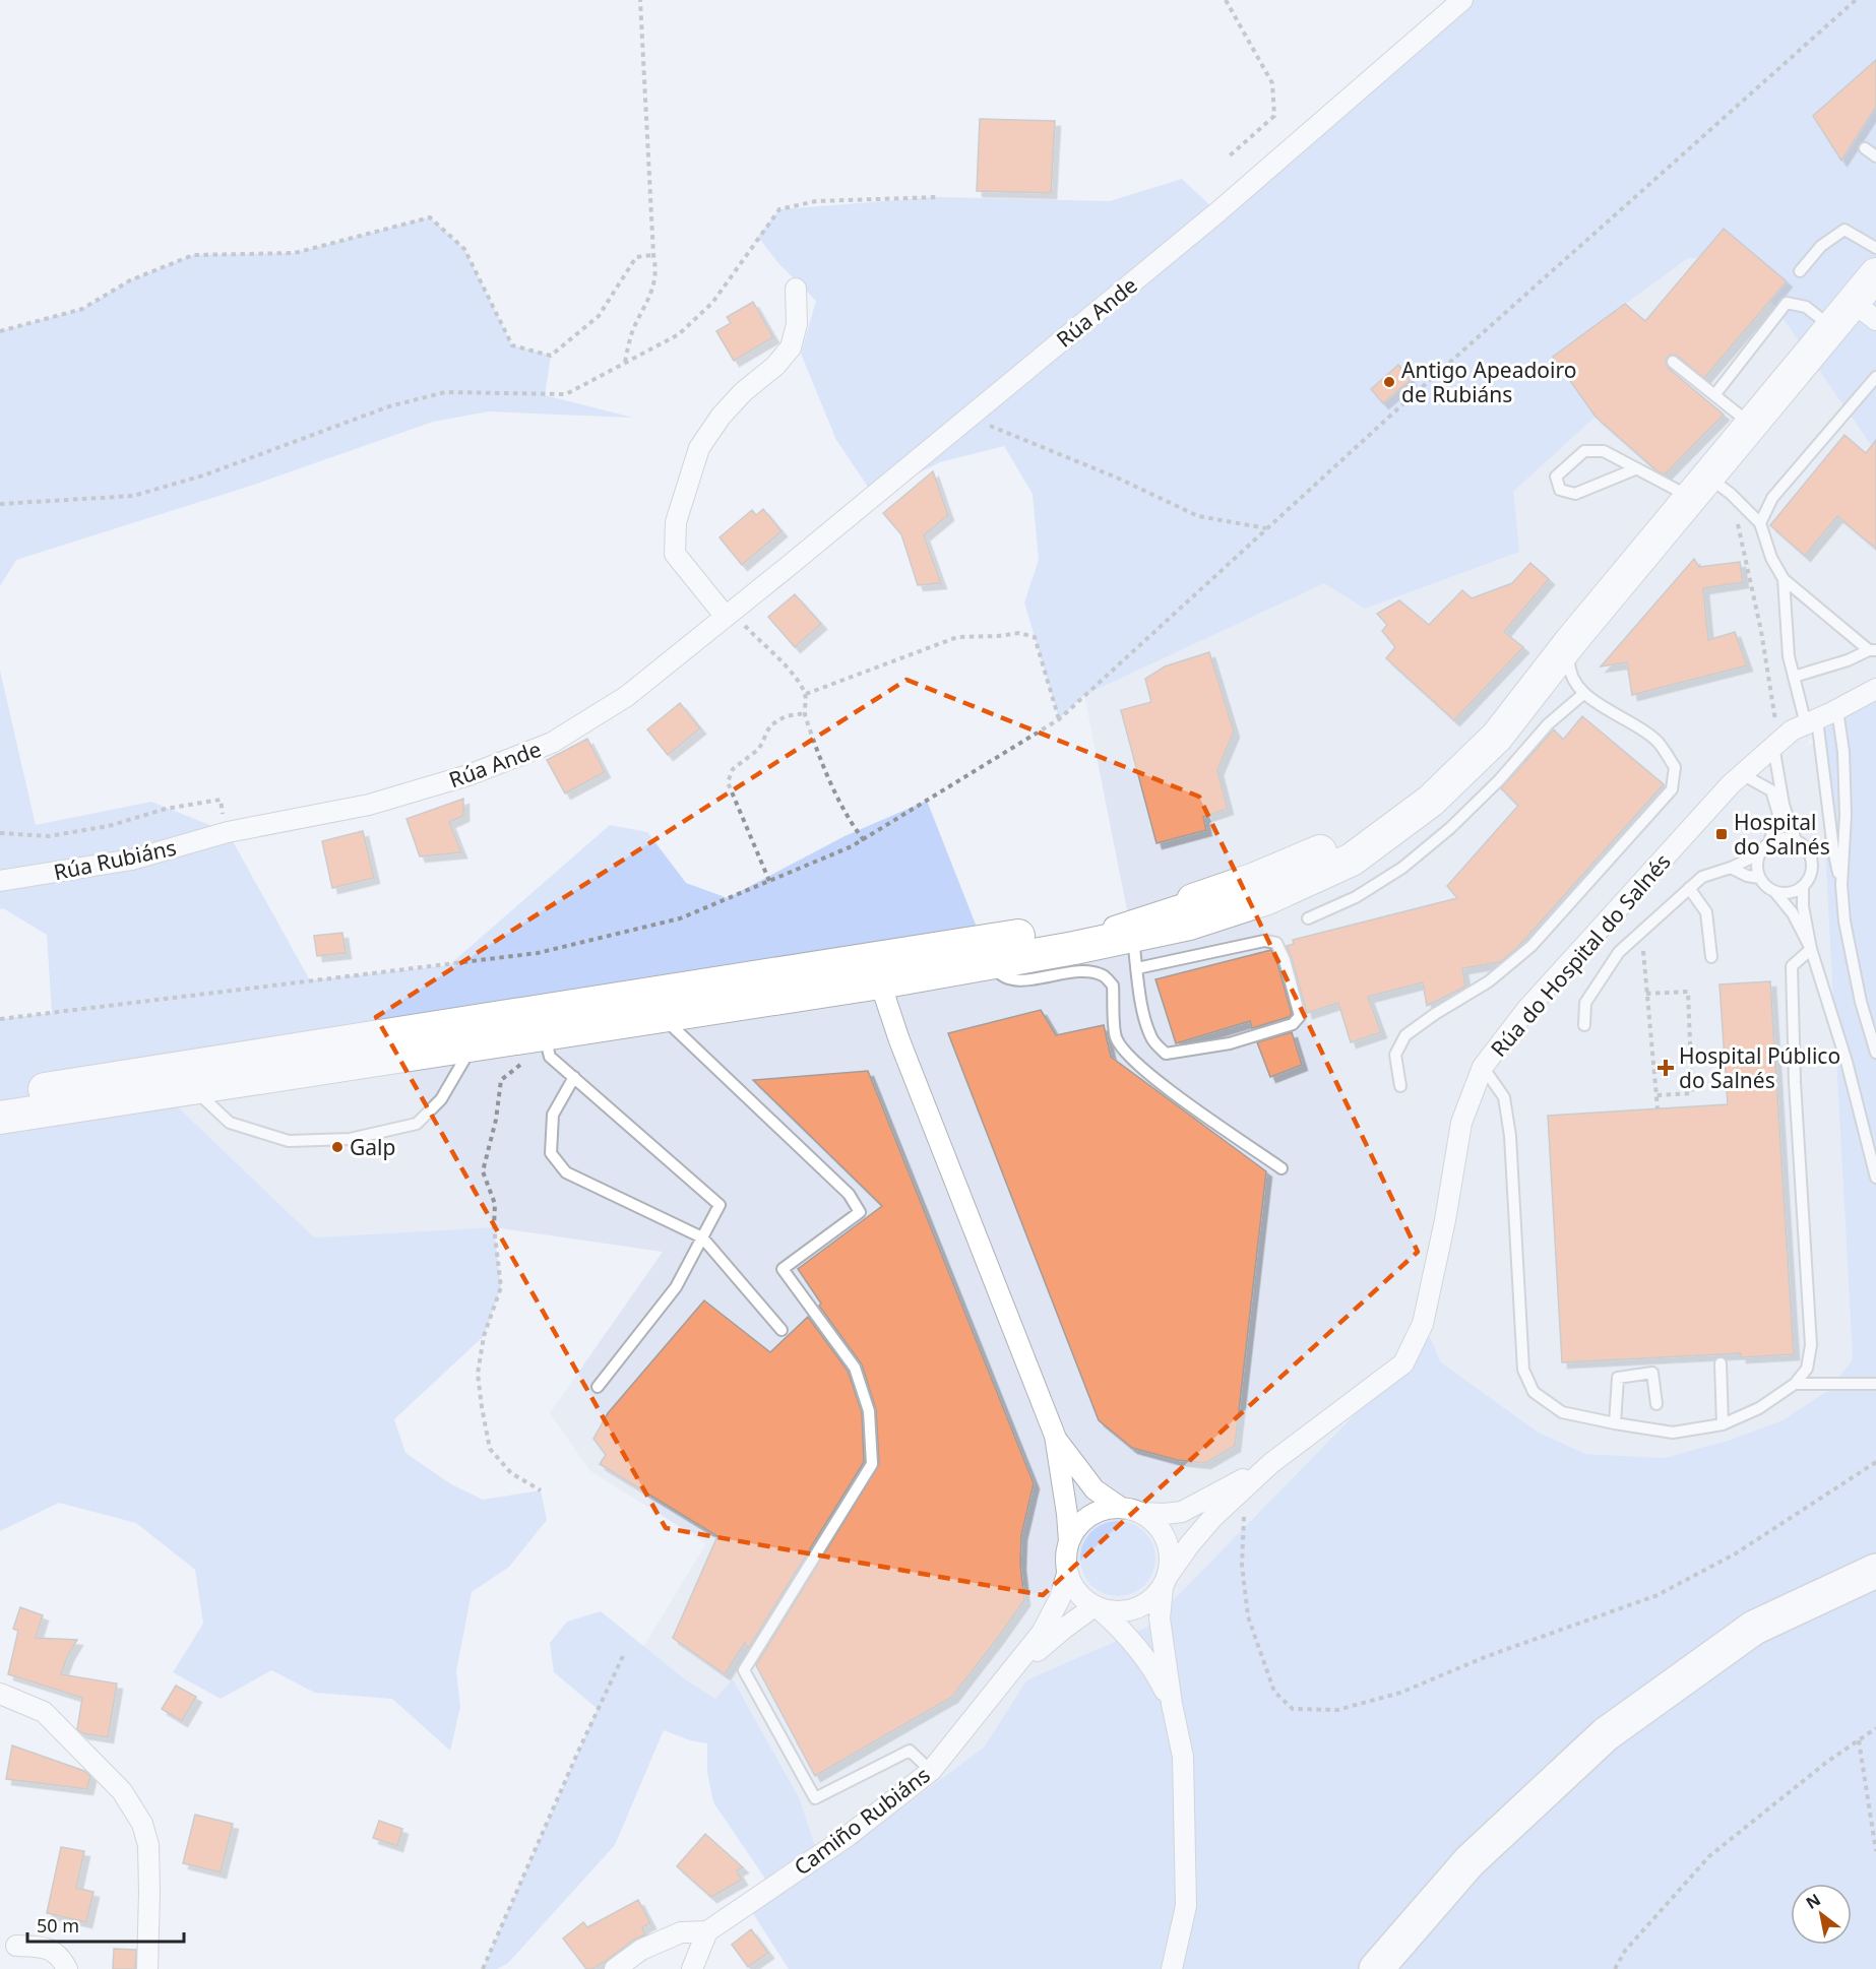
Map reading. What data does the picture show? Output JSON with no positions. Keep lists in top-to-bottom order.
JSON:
{
  "streets": {
    "street": [
      "Rúa Ande",
      "Rúa Rubiáns",
      "Rúa do Hospital do Salnés",
      "Camiño Rubiáns"
    ]
  },
  "crossings": [
    ["Rúa Ande", "Rúa Rubiáns"]
  ],
  "places": {
    "other": ["Antigo Apeadoiro de Rubiáns", "Galp"],
    "transit": ["Hospital do Salnés"],
    "health": ["Hospital Público do Salnés"]
  },
  "scale_bar": "50 m",
  "north": "top left"
}
